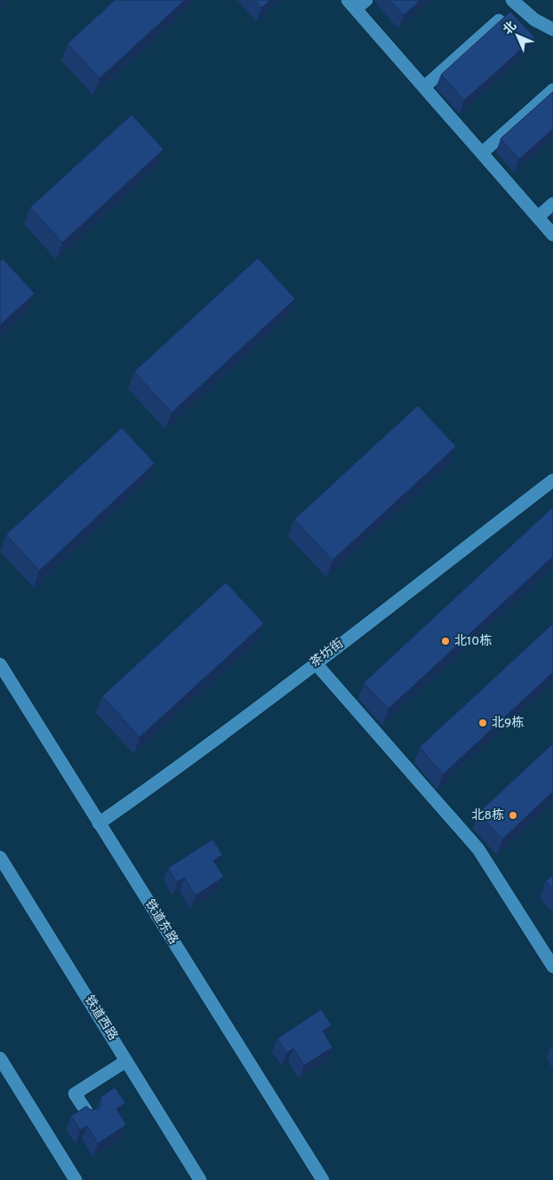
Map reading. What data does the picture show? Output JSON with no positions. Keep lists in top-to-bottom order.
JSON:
{
  "streets": {
    "street": ["茶坊街", "铁道东路", "铁道西路"]
  },
  "crossings": [
    ["茶坊街", "铁道东路"]
  ],
  "places": ["北10栋", "北9栋", "北8栋"],
  "north": "top left"
}
